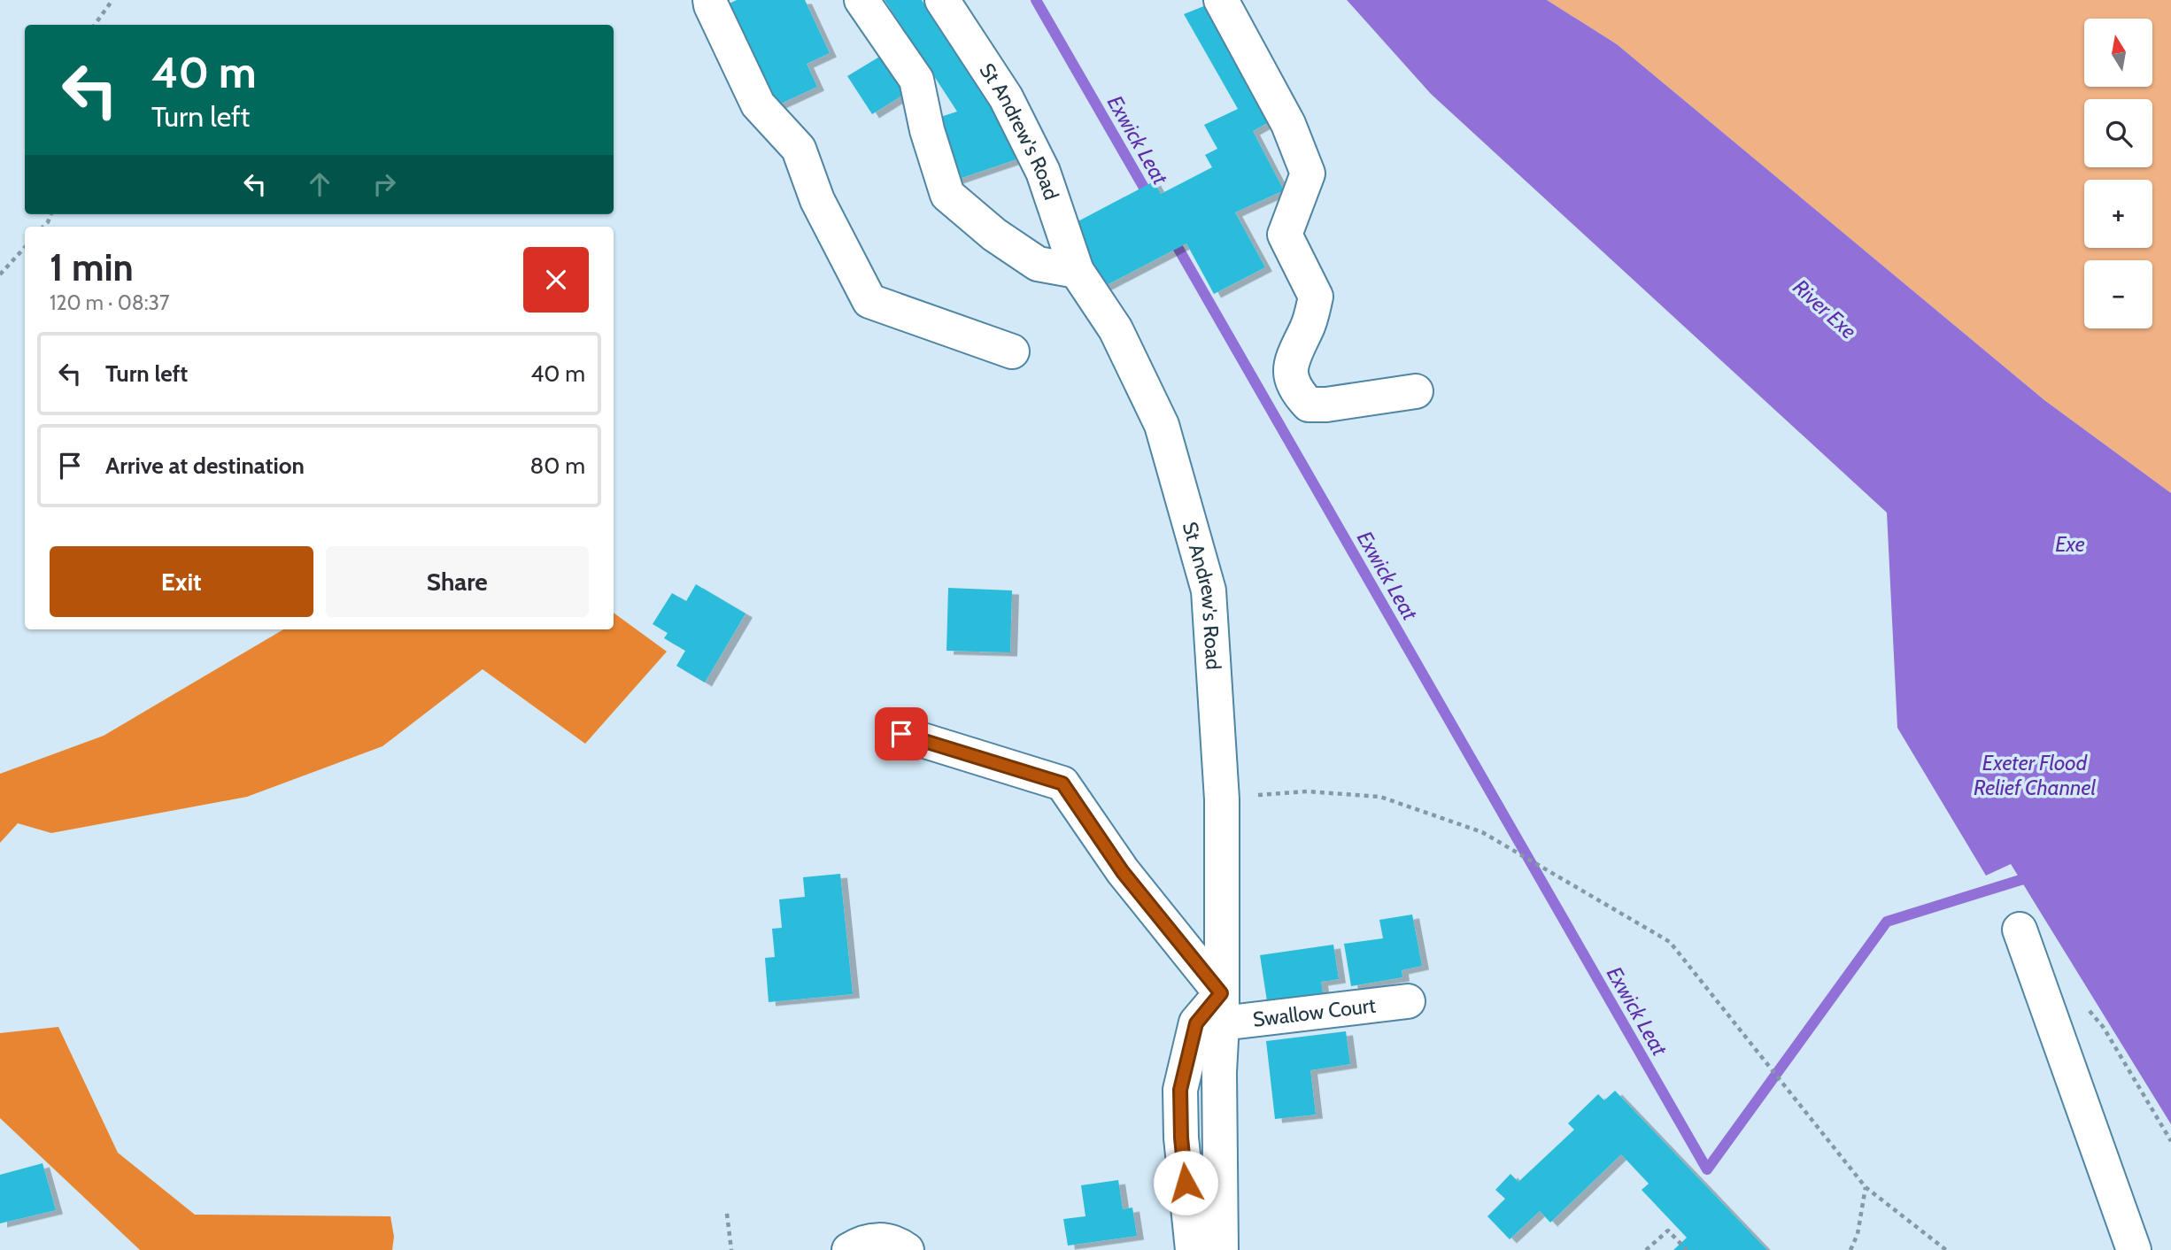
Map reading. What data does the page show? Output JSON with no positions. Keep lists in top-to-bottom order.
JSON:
{
  "streets": {
    "street": ["St Andrew's Road", "Swallow Court"]
  },
  "crossings": [
    ["St Andrew's Road", "Swallow Court"]
  ],
  "water": [
    "Exwick Leat",
    "River Exe",
    "Exe",
    "Exeter Flood Relief Channel"
  ],
  "north": "top",
  "page": {
    "map_buttons": ["+", "−"],
    "turn": ["40 m", "Turn left"],
    "heading": ["1 min", "120 m · 08:37"],
    "list": [
      {
        "name": "Turn left",
        "value": "40 m"
      },
      {
        "name": "Arrive at destination",
        "value": "80 m"
      }
    ],
    "buttons": ["Exit", "Share"]
  }
}
